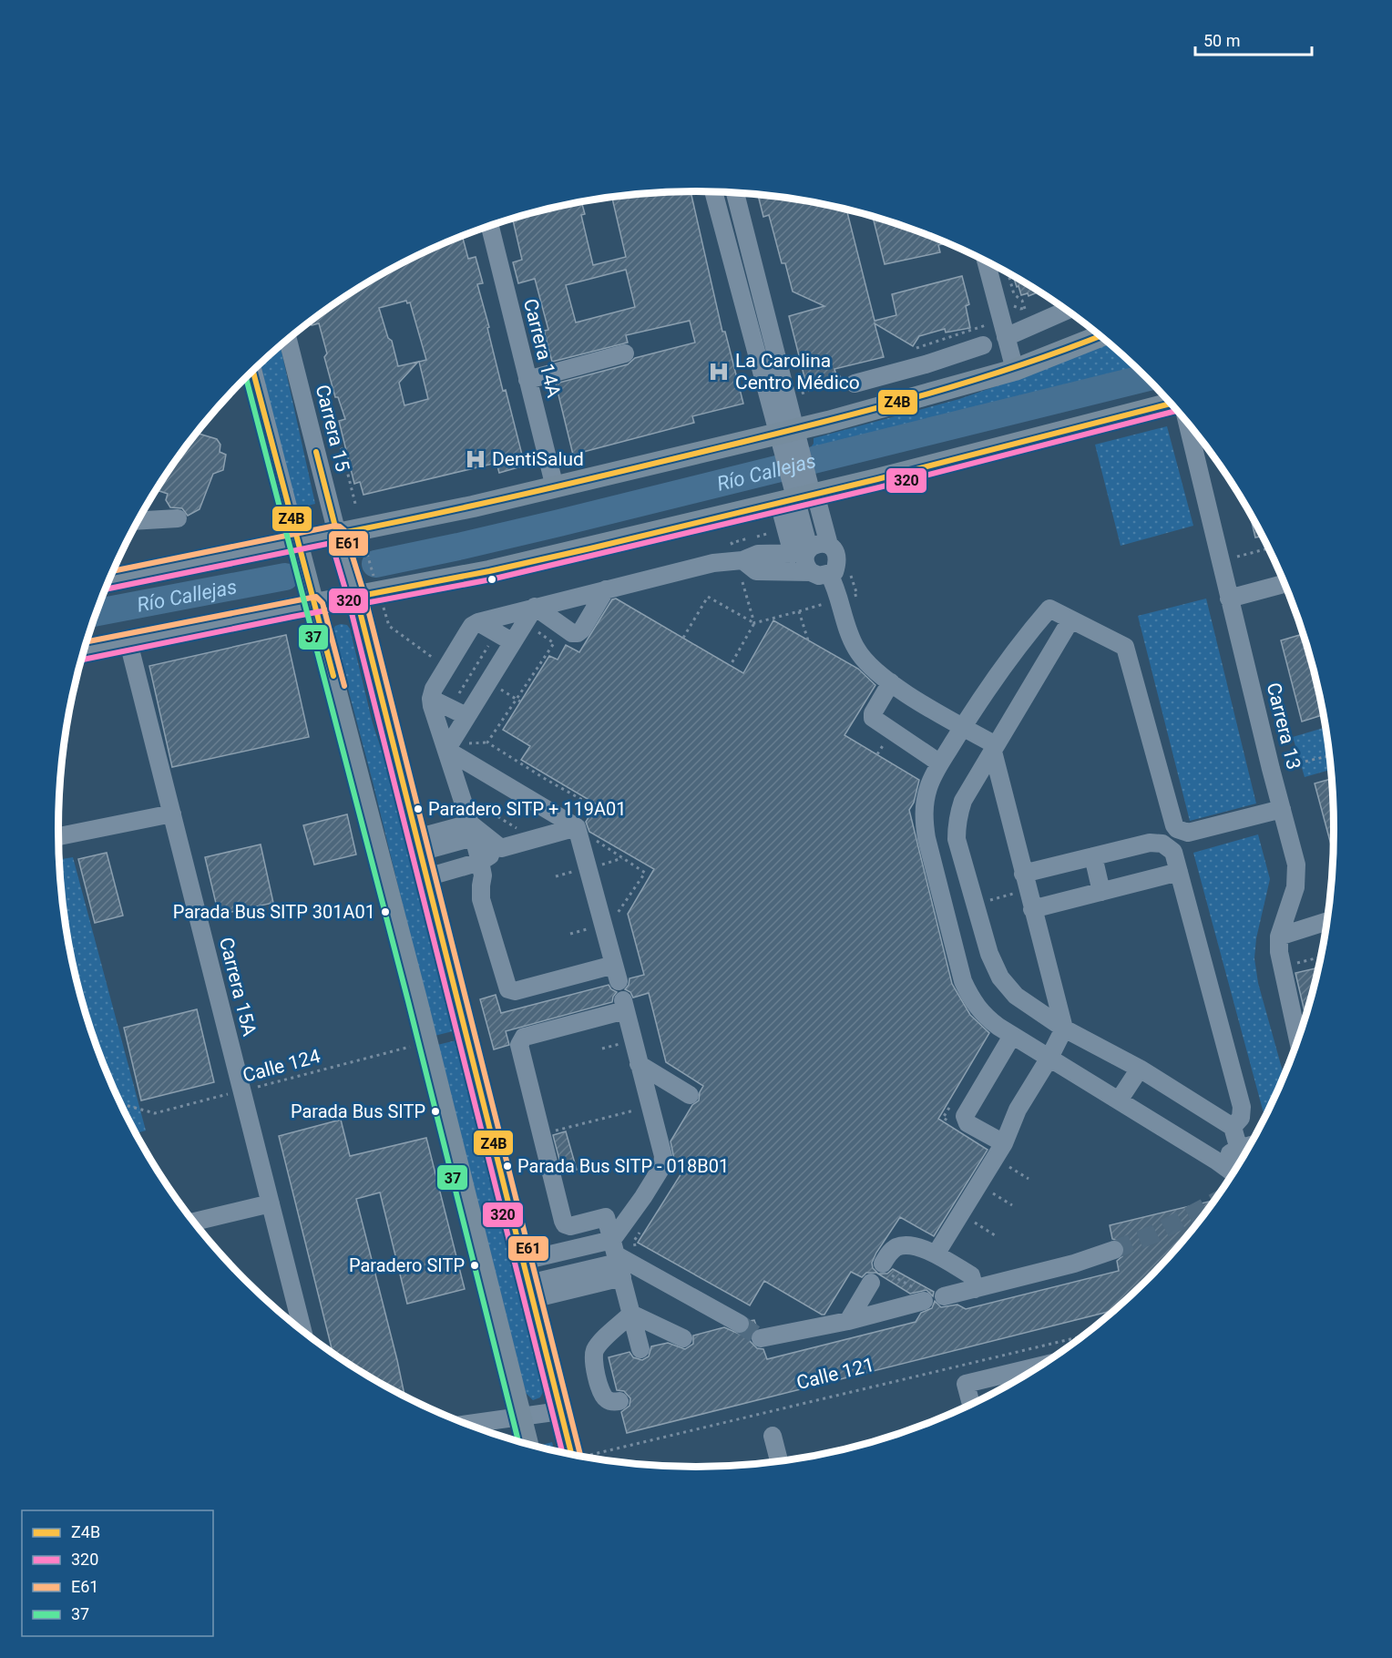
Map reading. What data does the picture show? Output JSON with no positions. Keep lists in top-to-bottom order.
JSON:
{
  "streets": {
    "street": [
      "Carrera 14A",
      "Carrera 15",
      "Carrera 13",
      "Carrera 15A"
    ],
    "path": ["Calle 124", "Calle 121"]
  },
  "crossings": [
    ["Carrera 15A", "Calle 124"]
  ],
  "water": ["Río Callejas"],
  "places": {
    "hospital": ["La Carolina Centro Médico", "DentiSalud"],
    "other": [
      "Paradero SITP + 119A01",
      "Parada Bus SITP 301A01",
      "Parada Bus SITP",
      "Parada Bus SITP - 018B01",
      "Paradero SITP"
    ]
  },
  "lines": [
    "transit line Z4B",
    "transit line 37",
    "transit line 320",
    "transit line E61"
  ],
  "legend": [
    "Z4B",
    "320",
    "E61",
    "37"
  ],
  "scale_bar": "50 m"
}
